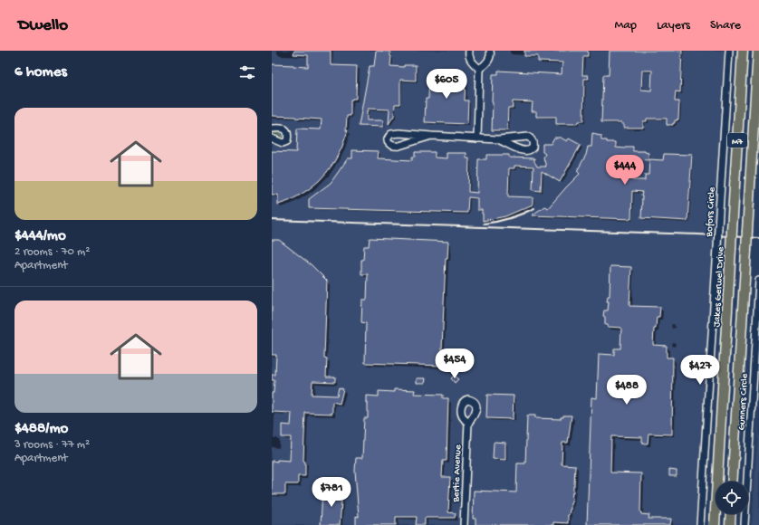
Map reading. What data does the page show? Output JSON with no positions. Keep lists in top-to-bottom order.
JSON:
{
  "streets": {
    "highway": ["M7", "Jakes Gerwel Drive"],
    "street": ["Bofors Circle", "Gunners Circle", "Bertie Avenue"]
  },
  "page": {
    "header": "Dwello",
    "nav": ["Map", "Layers", "Share"],
    "heading": "6 homes",
    "price": [
      "$605",
      "$444",
      "$454",
      "$427",
      "$488",
      "$781"
    ],
    "list": [
      {
        "name": "$444/mo",
        "note": "2 rooms · 70 m² · Apartment"
      },
      {
        "name": "$488/mo",
        "note": "3 rooms · 77 m² · Apartment"
      }
    ]
  }
}
